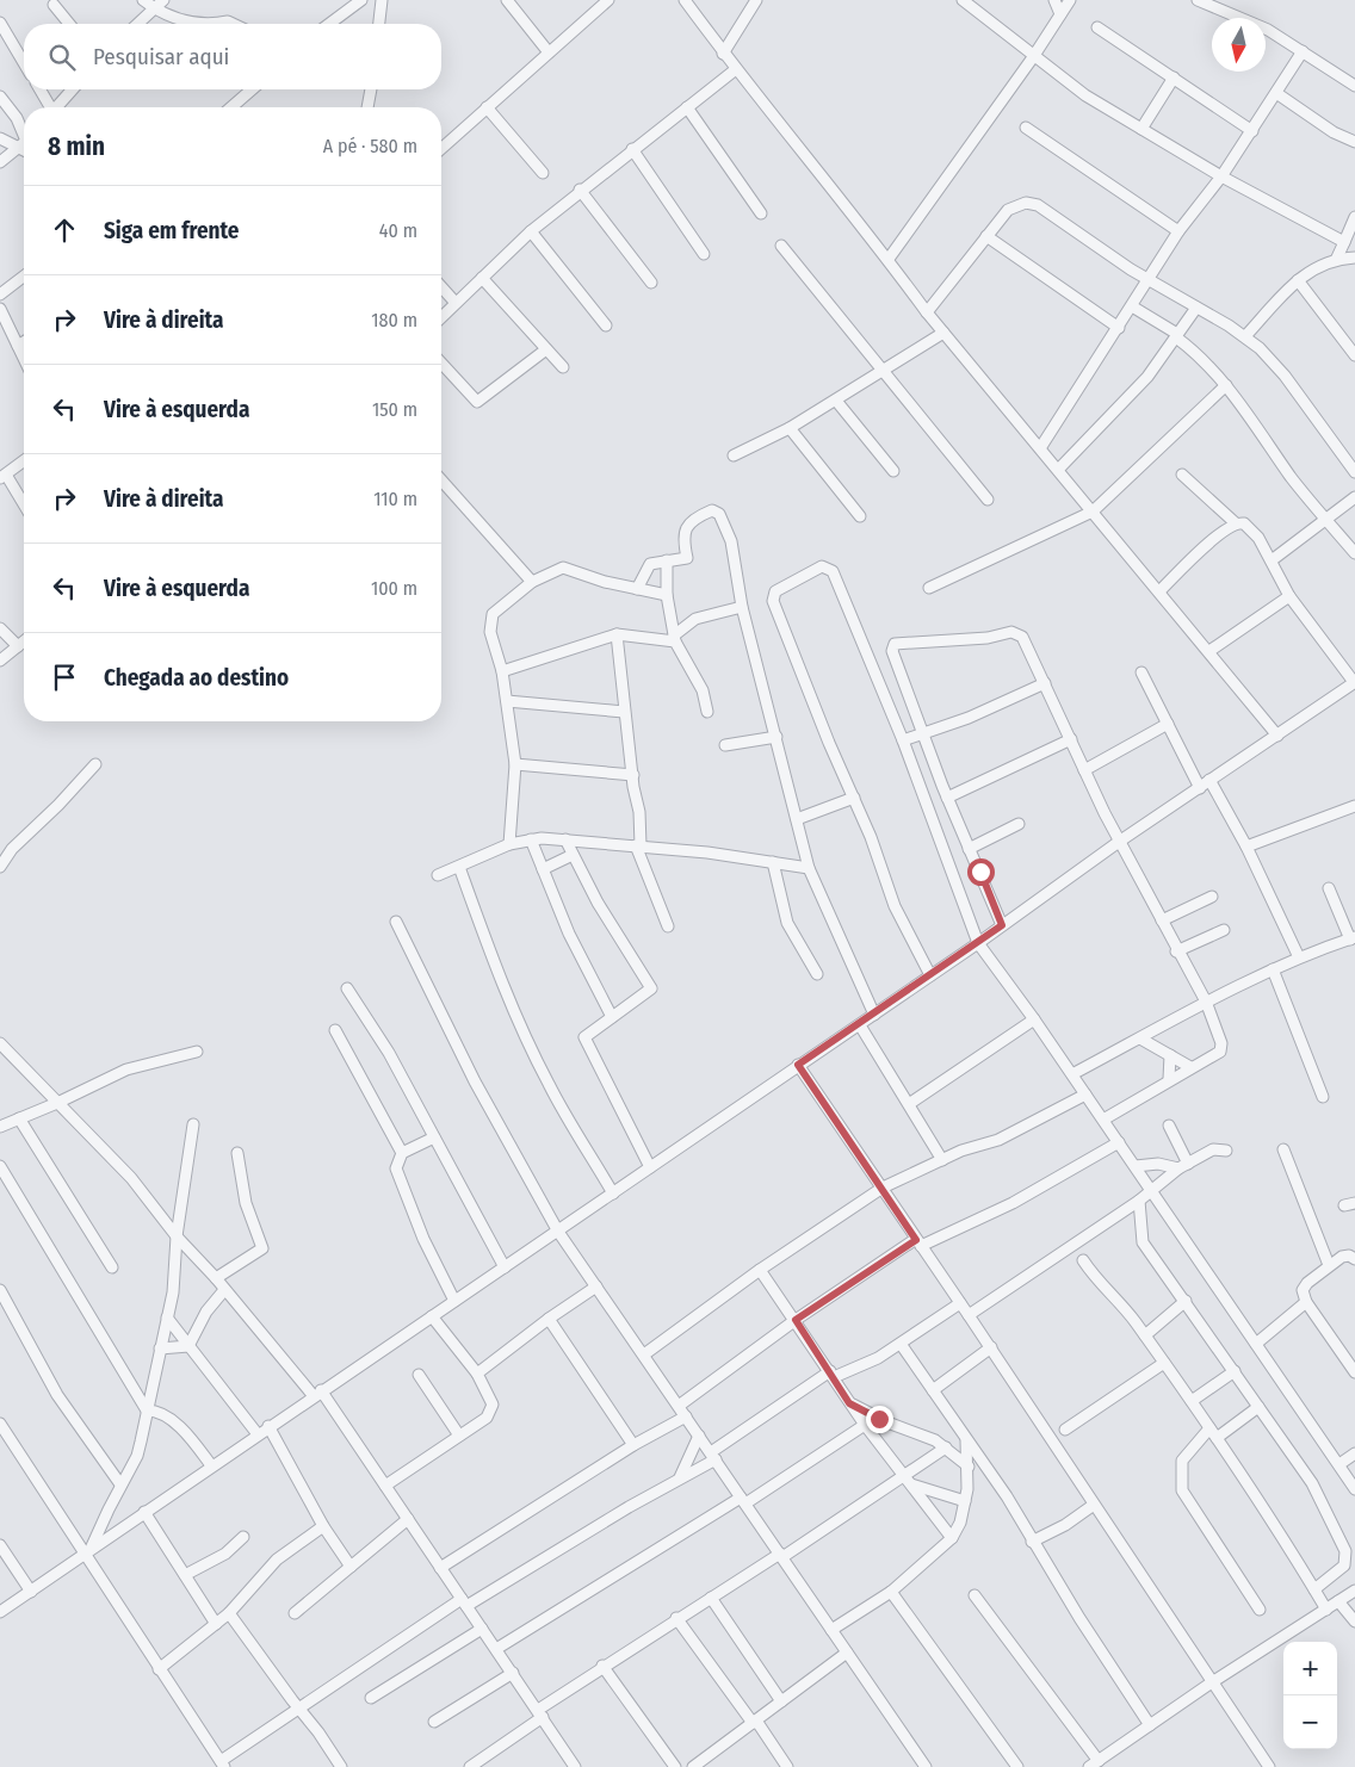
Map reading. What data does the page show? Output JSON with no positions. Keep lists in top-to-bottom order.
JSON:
{
  "north": "bottom",
  "page": {
    "search": "Pesquisar aqui",
    "heading": ["8 min", "A pé · 580 m"],
    "list": [
      ["Siga em frente", "40 m"],
      ["Vire à direita", "180 m"],
      ["Vire à esquerda", "150 m"],
      ["Vire à direita", "110 m"],
      ["Vire à esquerda", "100 m"],
      "Chegada ao destino"
    ],
    "map_buttons": ["+", "−"]
  }
}
